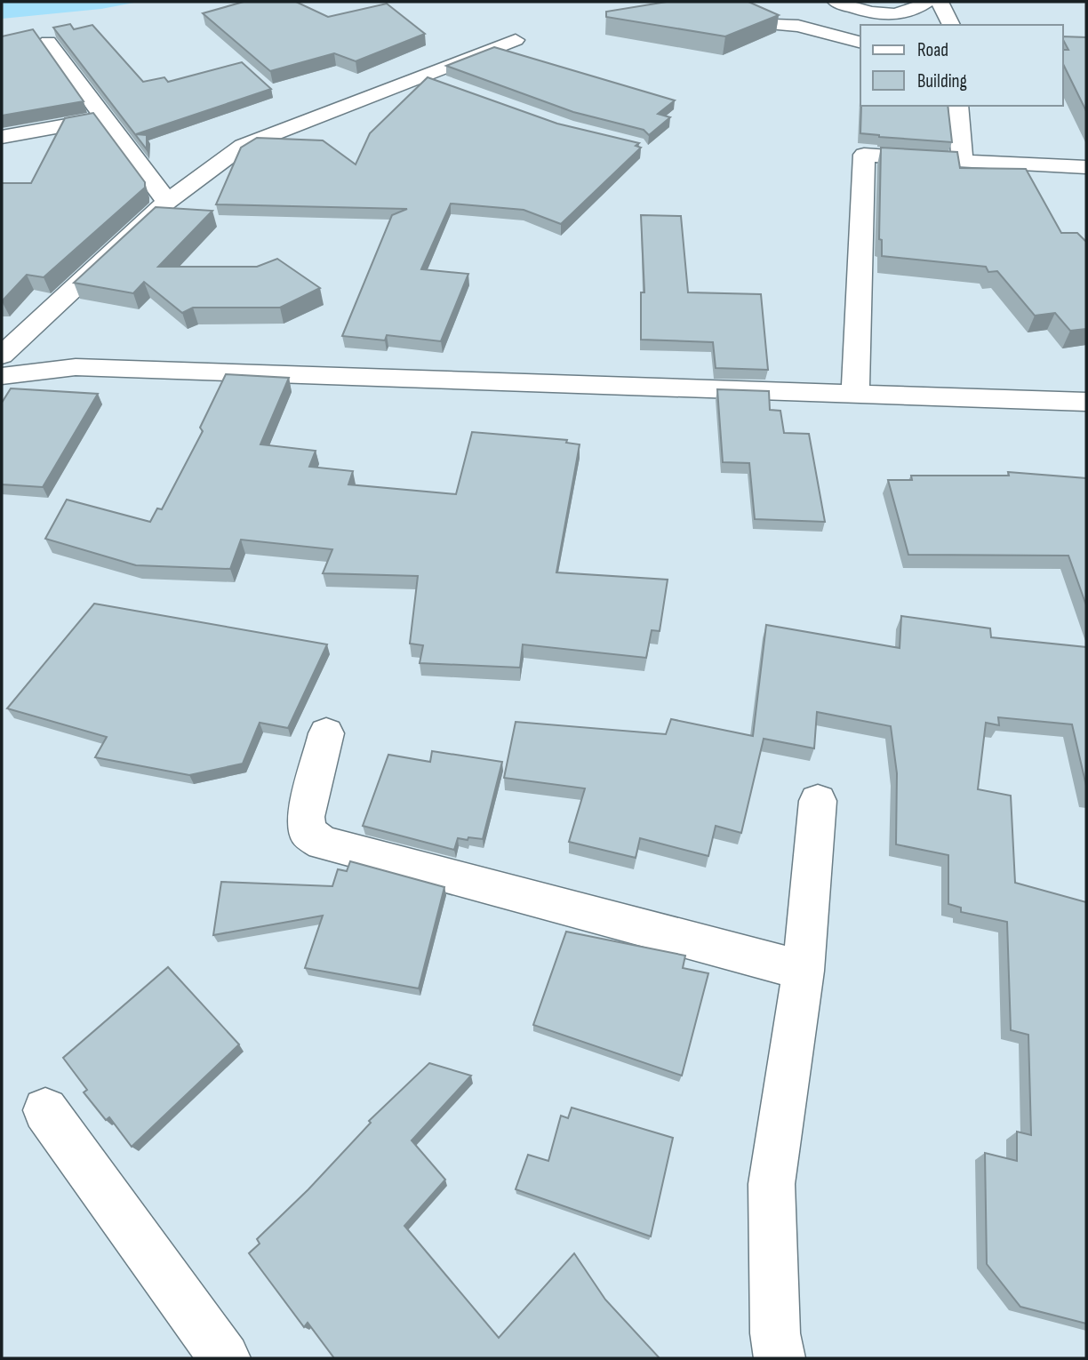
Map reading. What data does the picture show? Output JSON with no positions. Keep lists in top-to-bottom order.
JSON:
{
  "legend": ["Road", "Building"]
}
